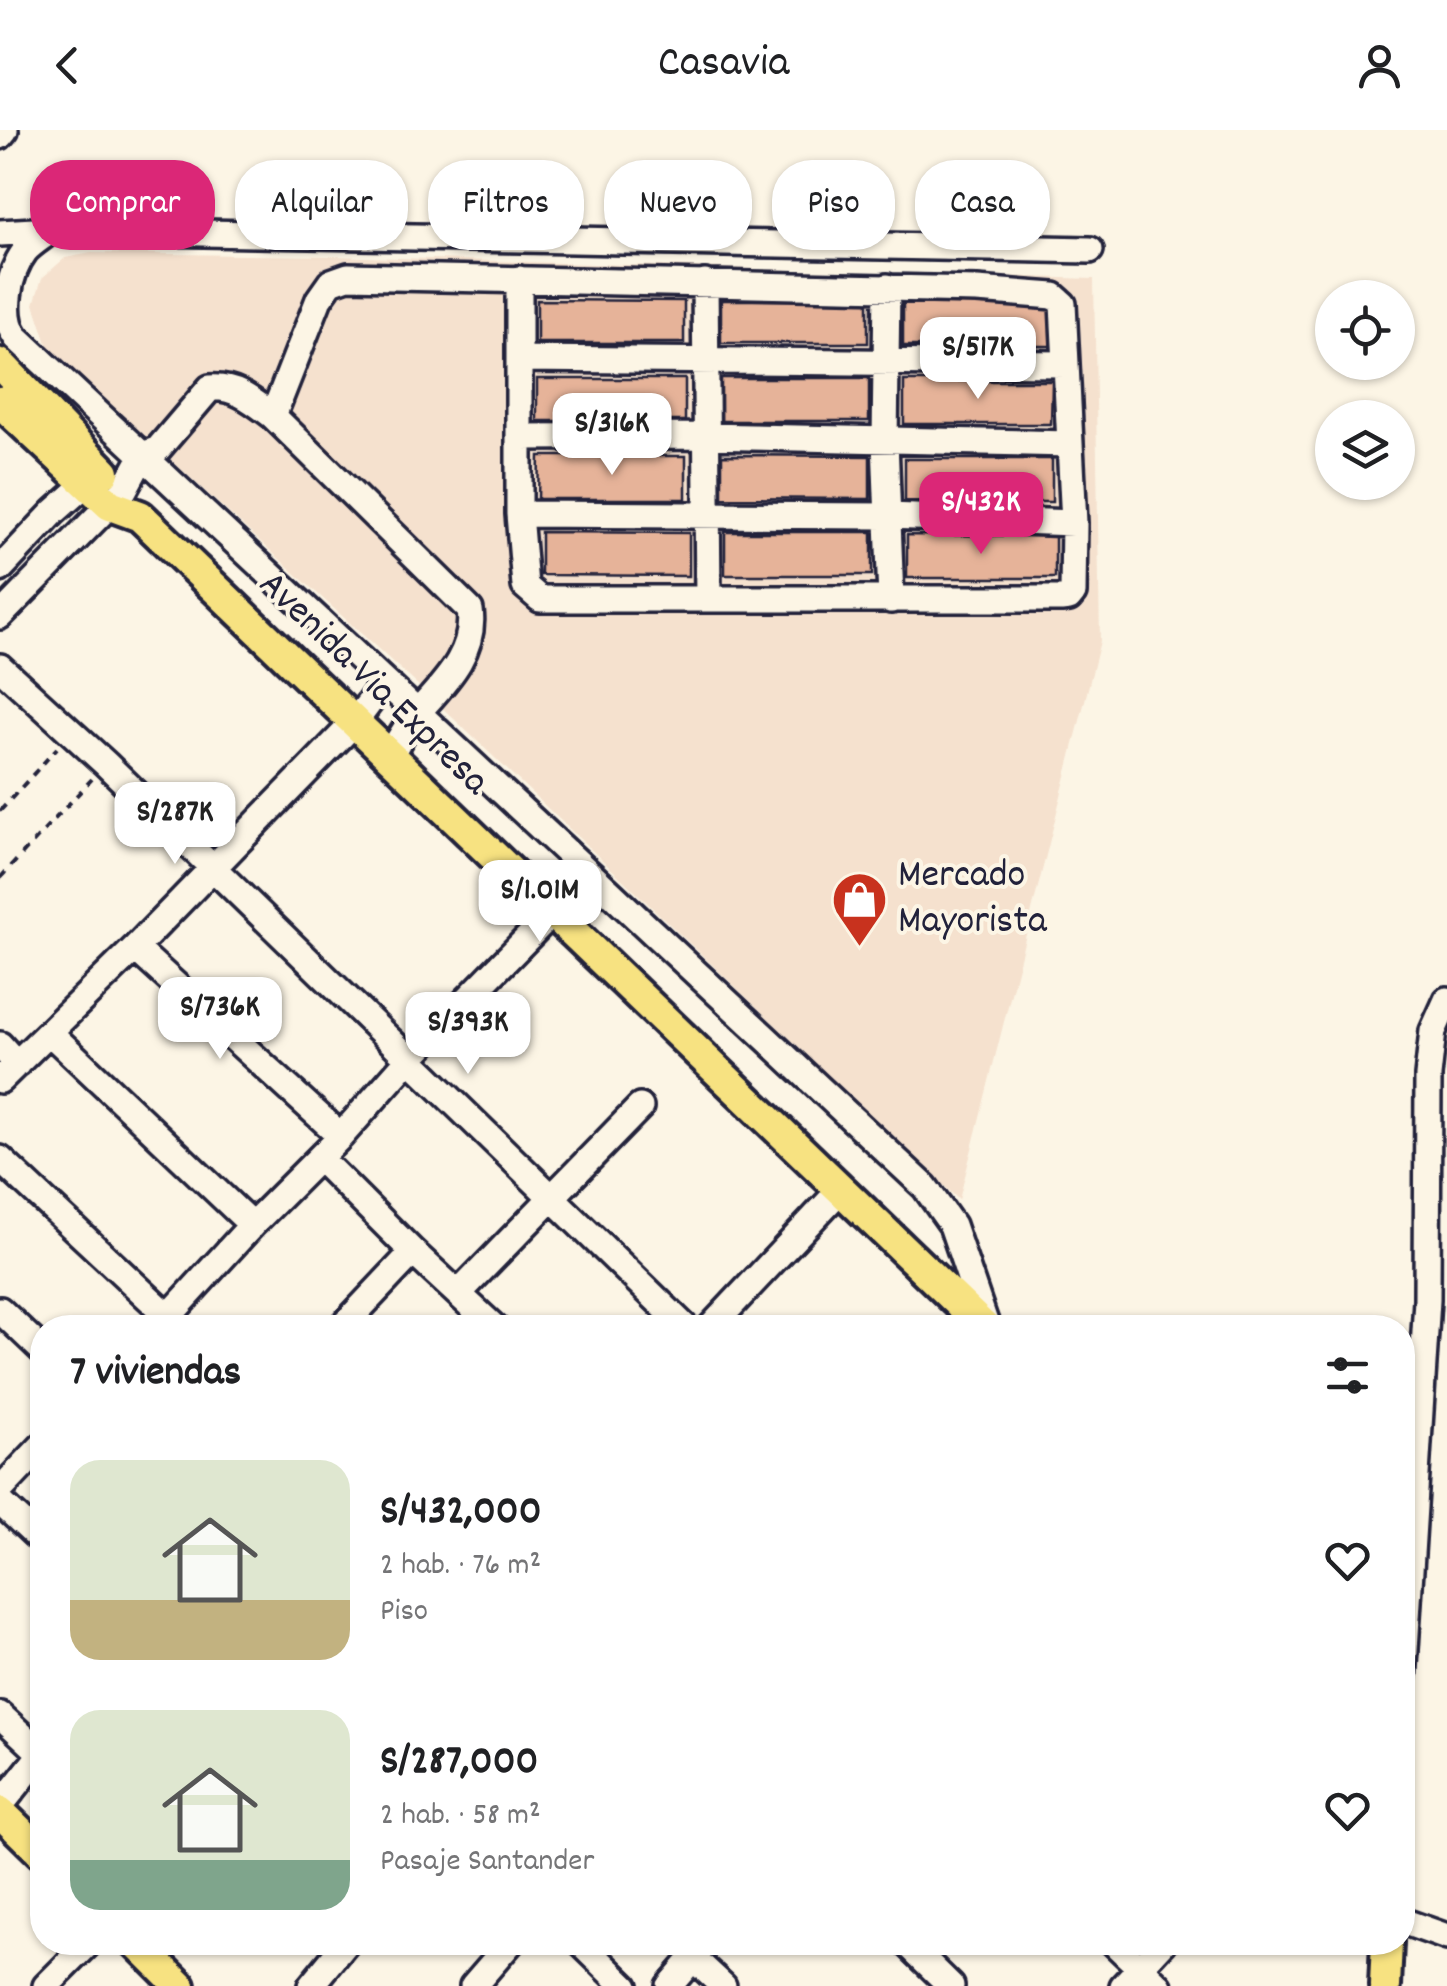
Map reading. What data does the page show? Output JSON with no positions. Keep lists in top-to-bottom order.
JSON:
{
  "streets": {
    "main road": ["Avenida Via Expresa"]
  },
  "places": {
    "shop": ["Mercado Mayorista"]
  },
  "page": {
    "header": "Casavia",
    "chip": [
      "Comprar",
      "Alquilar",
      "Filtros",
      "Nuevo",
      "Piso",
      "Casa"
    ],
    "price": [
      "S/517K",
      "S/316K",
      "S/432K",
      "S/287K",
      "S/1.01M",
      "S/736K",
      "S/393K"
    ],
    "heading": "7 viviendas",
    "list": [
      {
        "name": "S/432,000",
        "note": "2 hab. · 76 m² · Piso"
      },
      {
        "name": "S/287,000",
        "note": "2 hab. · 58 m² · Pasaje Santander"
      }
    ]
  }
}
